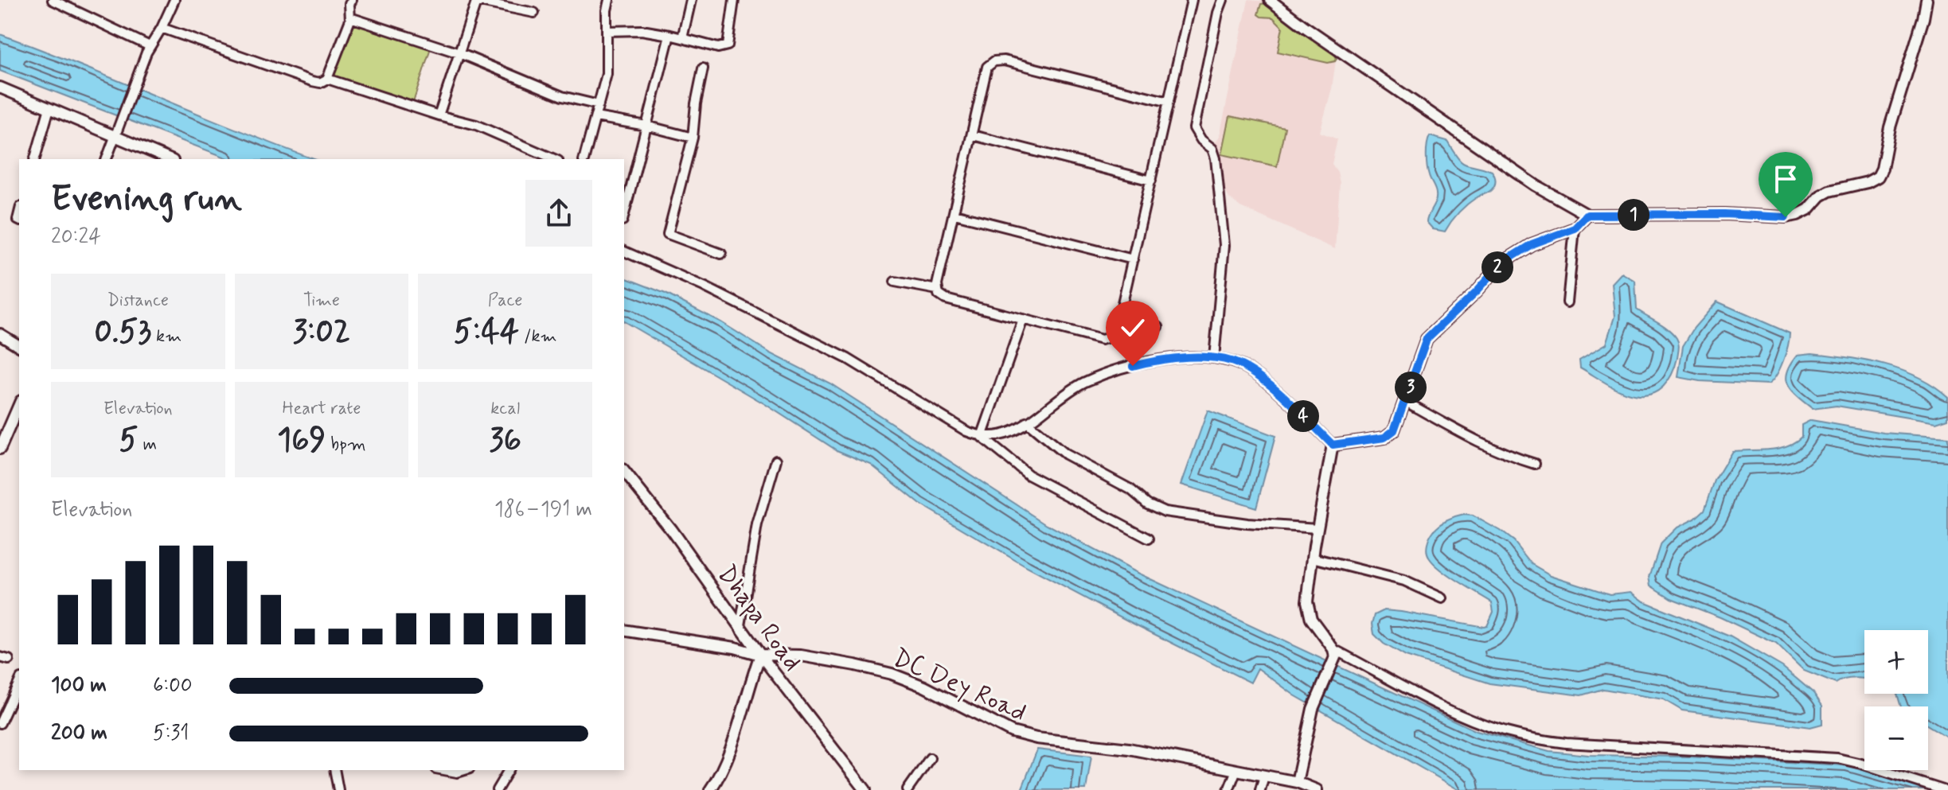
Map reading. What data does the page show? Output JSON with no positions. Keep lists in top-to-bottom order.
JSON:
{
  "streets": {
    "street": ["Dhapa Road", "DC Dey Road"]
  },
  "crossings": [
    ["Dhapa Road", "DC Dey Road"]
  ],
  "page": {
    "heading": ["Evening run", "20:24"],
    "pins": [
      "1",
      "2",
      "3",
      "4"
    ],
    "stats": [
      ["Distance", "0.53 km"],
      ["Time", "3:02"],
      ["Pace", "5:44 /km"],
      ["Elevation", "5 m"],
      ["Heart rate", "169 bpm"],
      ["kcal", "36"]
    ],
    "chart": ["Elevation", "186–191 m"],
    "map_buttons": ["+", "−"],
    "list": [
      {
        "name": "100 m",
        "note": "6:00"
      },
      {
        "name": "200 m",
        "note": "5:31"
      }
    ]
  }
}
